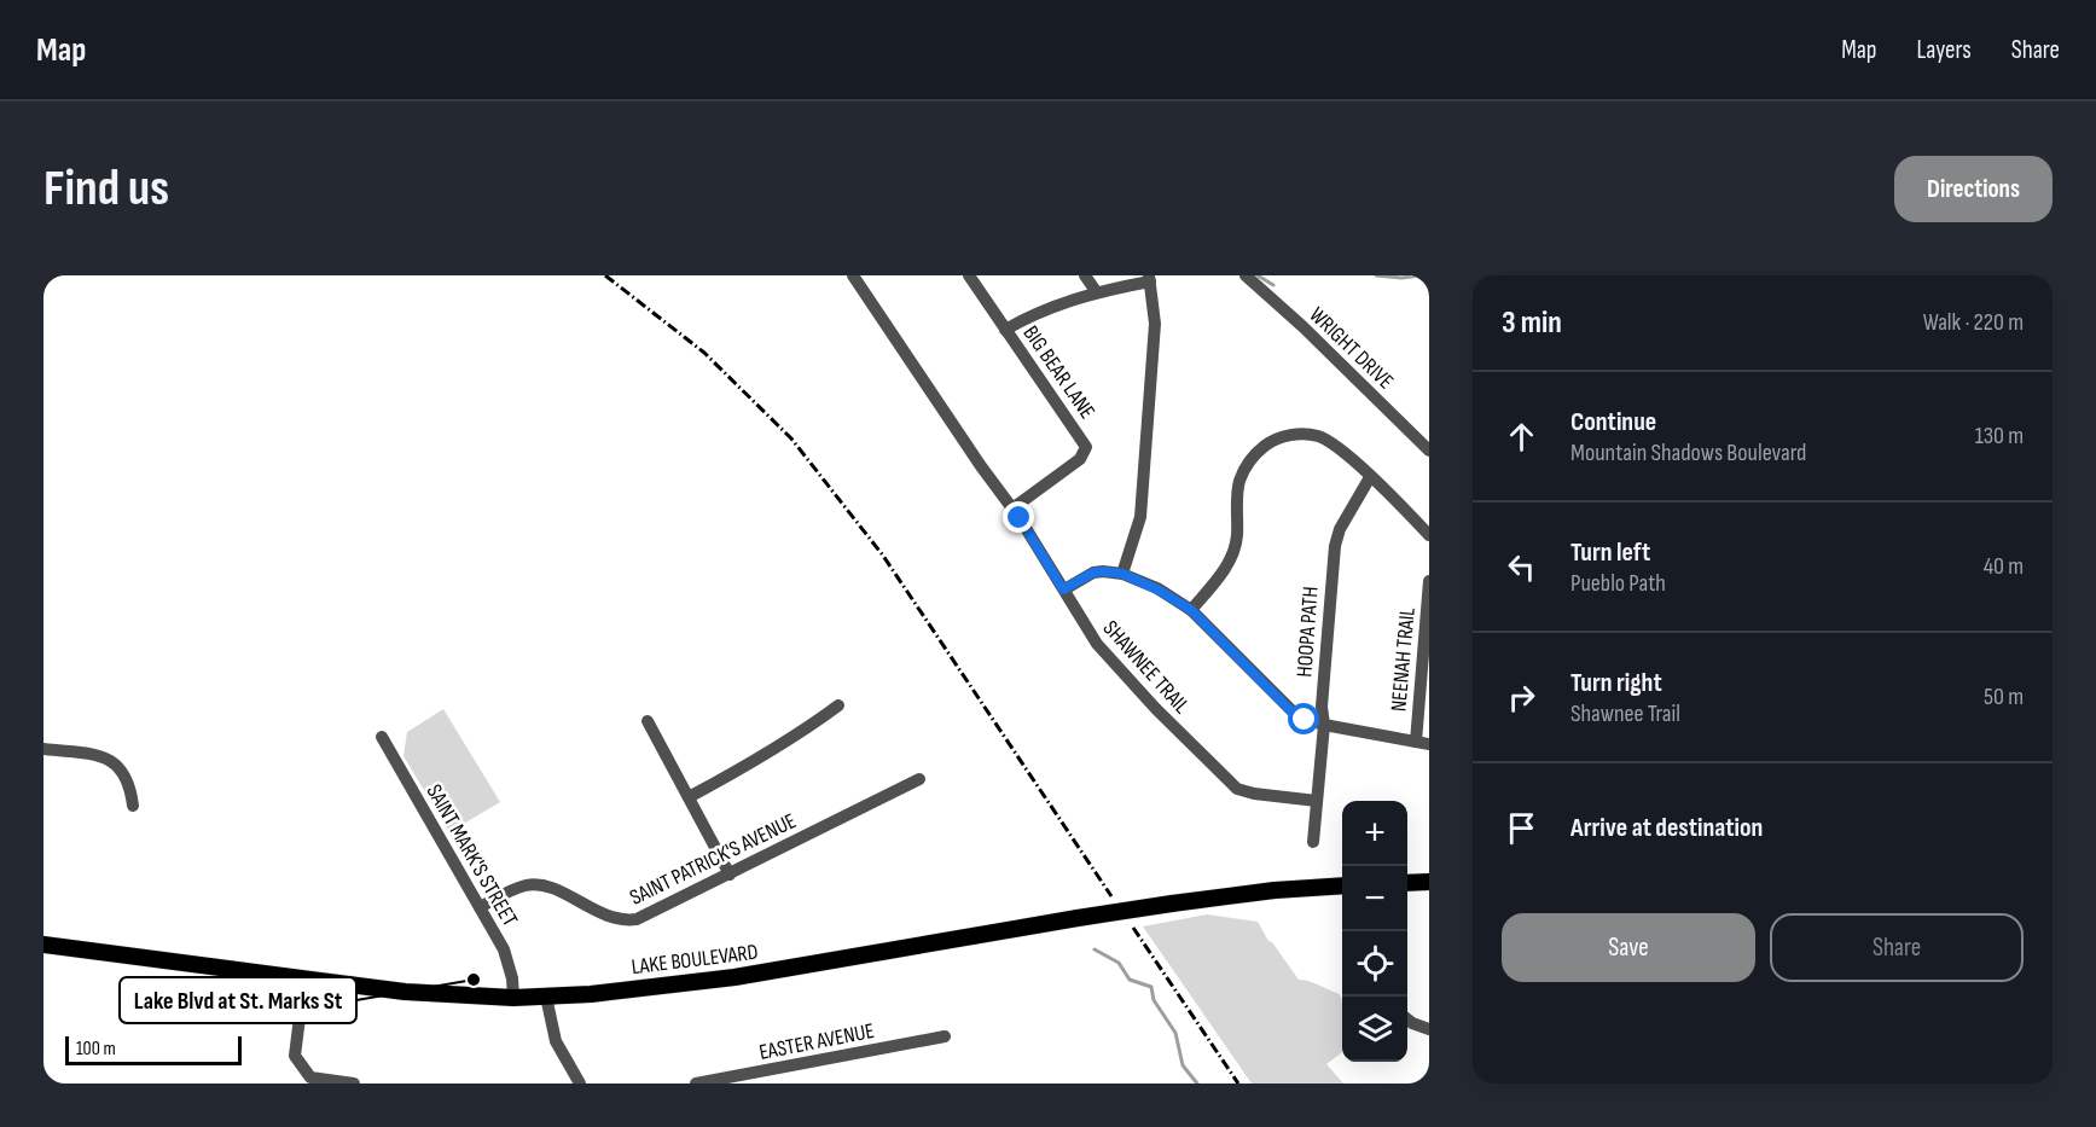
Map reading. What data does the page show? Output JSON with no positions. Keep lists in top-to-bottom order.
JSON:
{
  "streets": {
    "main road": ["LAKE BOULEVARD"],
    "street": [
      "WRIGHT DRIVE",
      "BIG BEAR LANE",
      "HOOPA PATH",
      "NEENAH TRAIL",
      "SHAWNEE TRAIL",
      "SAINT MARK'S STREET",
      "SAINT PATRICK'S AVENUE",
      "EASTER AVENUE"
    ]
  },
  "crossings": [
    ["BIG BEAR LANE", "SHAWNEE TRAIL"],
    ["HOOPA PATH", "SHAWNEE TRAIL"],
    ["SAINT MARK'S STREET", "SAINT PATRICK'S AVENUE"],
    ["SAINT MARK'S STREET", "LAKE BOULEVARD"]
  ],
  "places": ["Lake Blvd at St. Marks St"],
  "scale_bar": "100 m",
  "page": {
    "header": "Map",
    "nav": ["Map", "Layers", "Share"],
    "buttons": [
      "Directions",
      ["Save", "Share"]
    ],
    "title": "Find us",
    "heading": ["3 min", "Walk · 220 m"],
    "list": [
      ["Continue", "Mountain Shadows Boulevard", "130 m"],
      ["Turn left", "Pueblo Path", "40 m"],
      ["Turn right", "Shawnee Trail", "50 m"],
      "Arrive at destination"
    ],
    "map_buttons": ["+", "−"],
    "scale": "100 m"
  }
}
